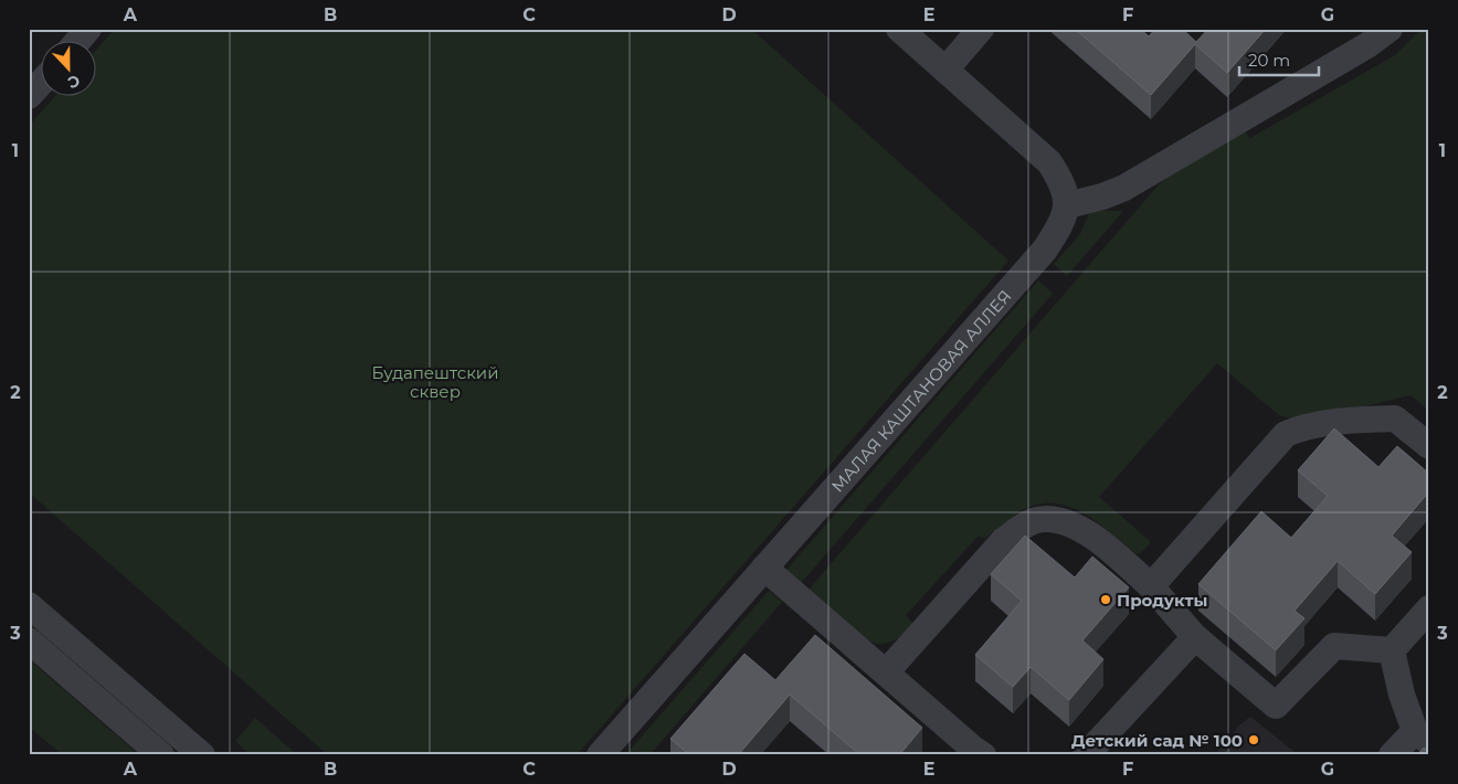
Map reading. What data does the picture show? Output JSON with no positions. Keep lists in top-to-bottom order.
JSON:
{
  "streets": {
    "street": ["МАЛАЯ КАШТАНОВАЯ АЛЛЕЯ"]
  },
  "parks": ["Будапештский сквер"],
  "places": ["Продукты", "Детский сад № 100"],
  "scale_bar": "20 m",
  "north": "bottom",
  "grid": {
    "columns": [
      "A",
      "B",
      "C",
      "D",
      "E",
      "F",
      "G"
    ],
    "rows": ["1", "2", "3"]
  }
}
